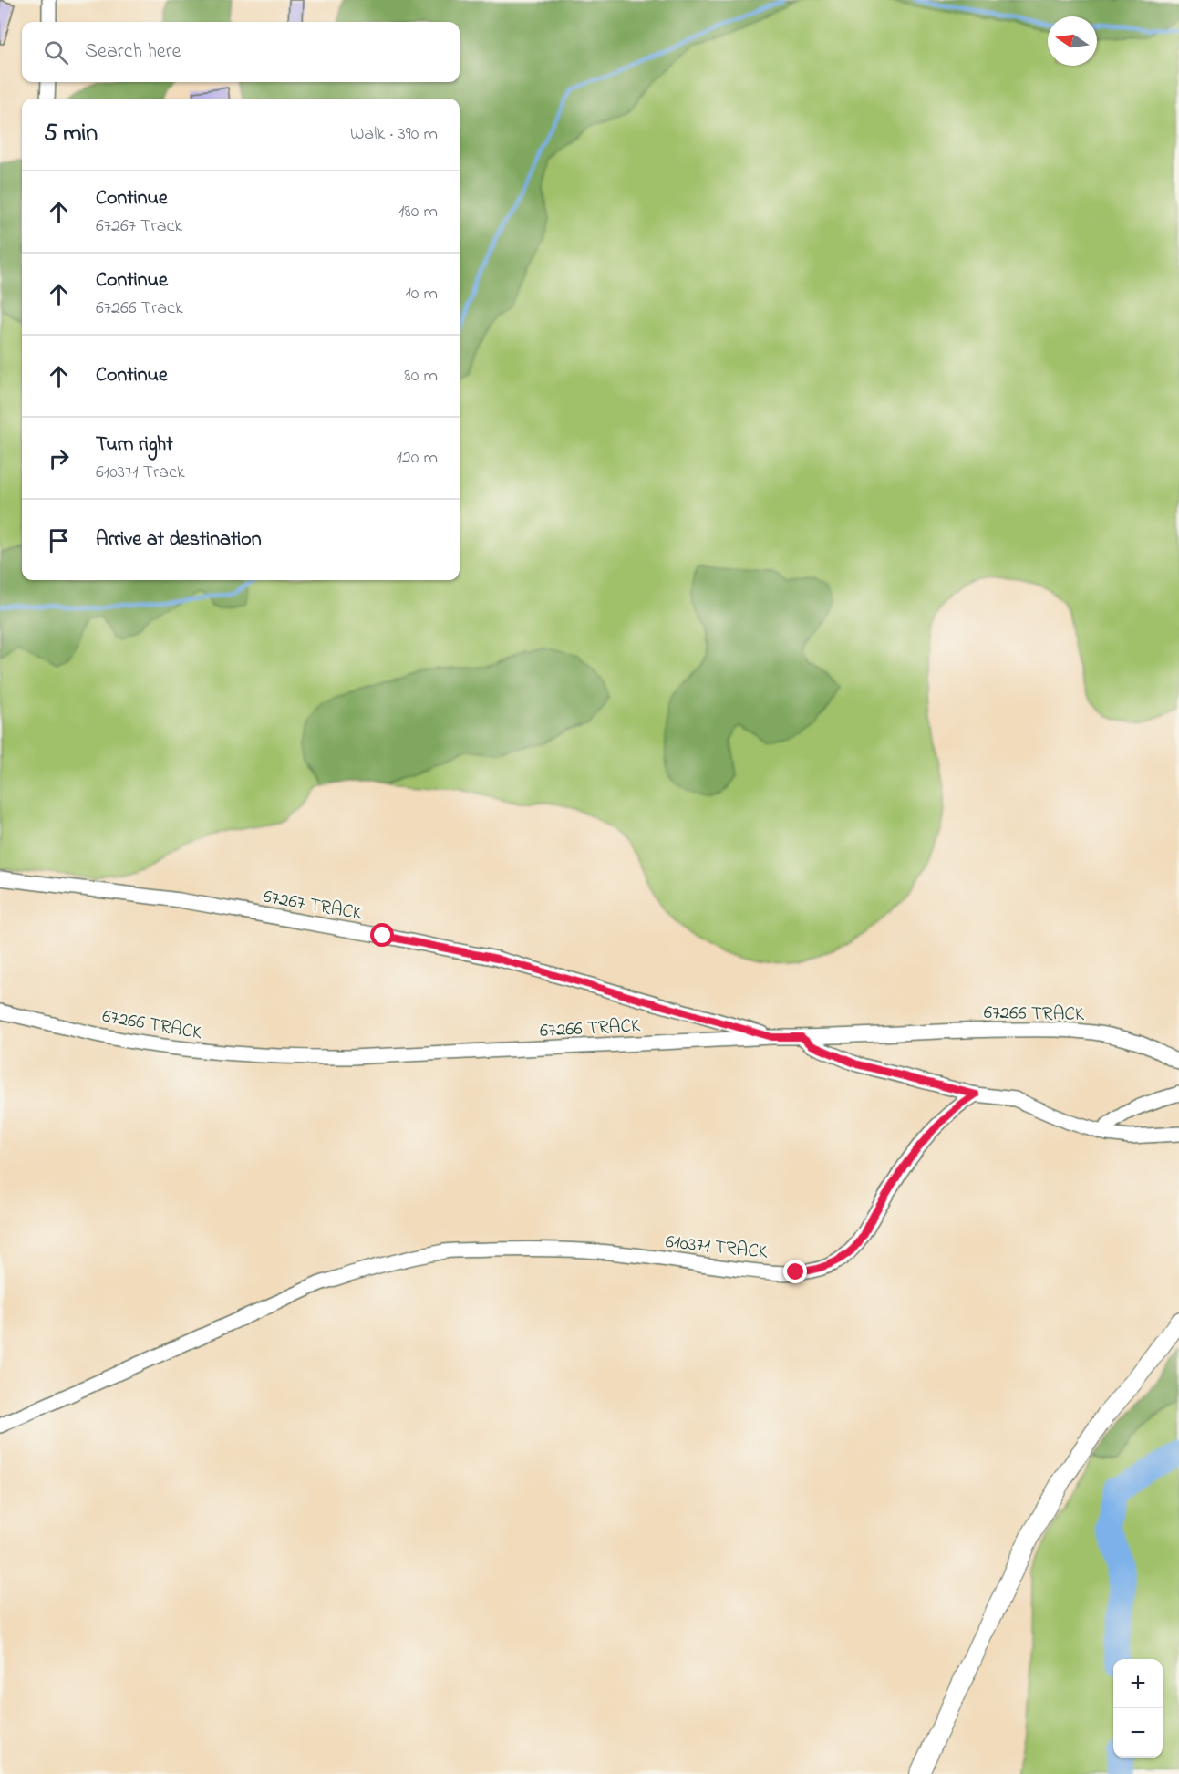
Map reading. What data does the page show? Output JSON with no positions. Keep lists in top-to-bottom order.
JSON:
{
  "streets": {
    "street": ["67267 TRACK", "67266 TRACK", "610371 TRACK"]
  },
  "crossings": [
    ["67267 TRACK", "67266 TRACK"]
  ],
  "north": "left",
  "page": {
    "search": "Search here",
    "heading": ["5 min", "Walk · 390 m"],
    "list": [
      ["Continue", "67267 Track", "180 m"],
      ["Continue", "67266 Track", "10 m"],
      ["Continue", "80 m"],
      ["Turn right", "610371 Track", "120 m"],
      "Arrive at destination"
    ],
    "map_buttons": ["+", "−"]
  }
}
